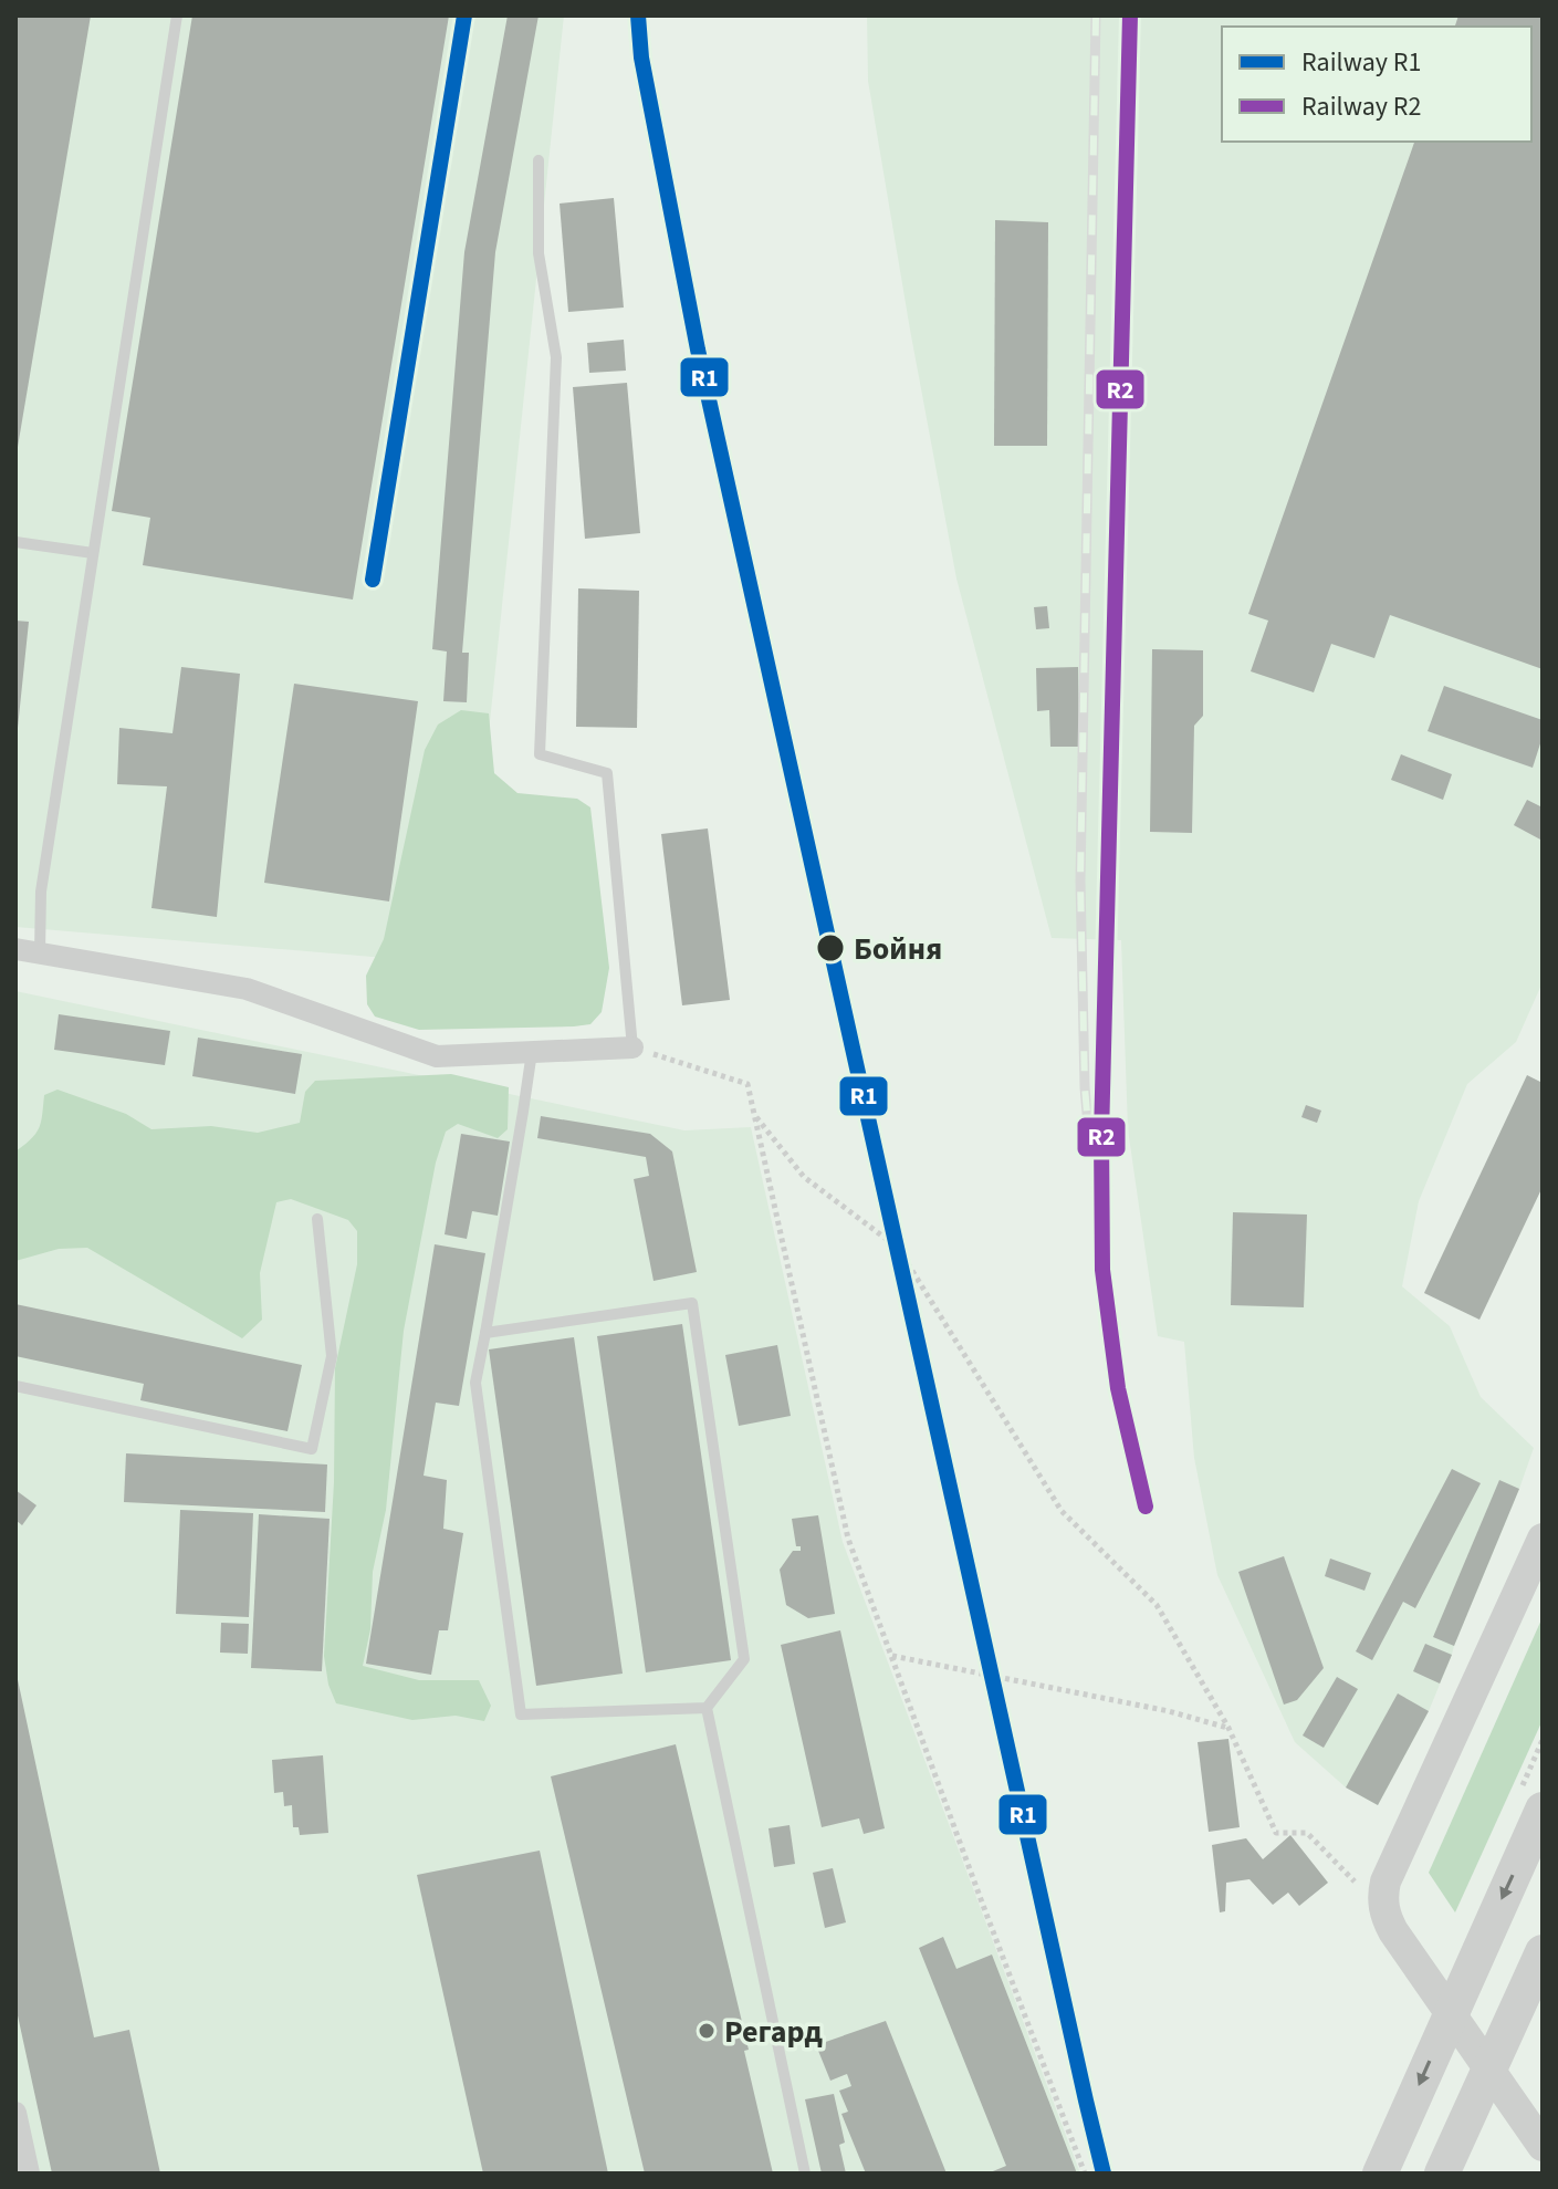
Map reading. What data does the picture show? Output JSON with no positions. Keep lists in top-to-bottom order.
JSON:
{
  "places": ["Бойня", "Регард"],
  "lines": ["rail line R1", "rail line R2"],
  "legend": ["Railway R1", "Railway R2"]
}
